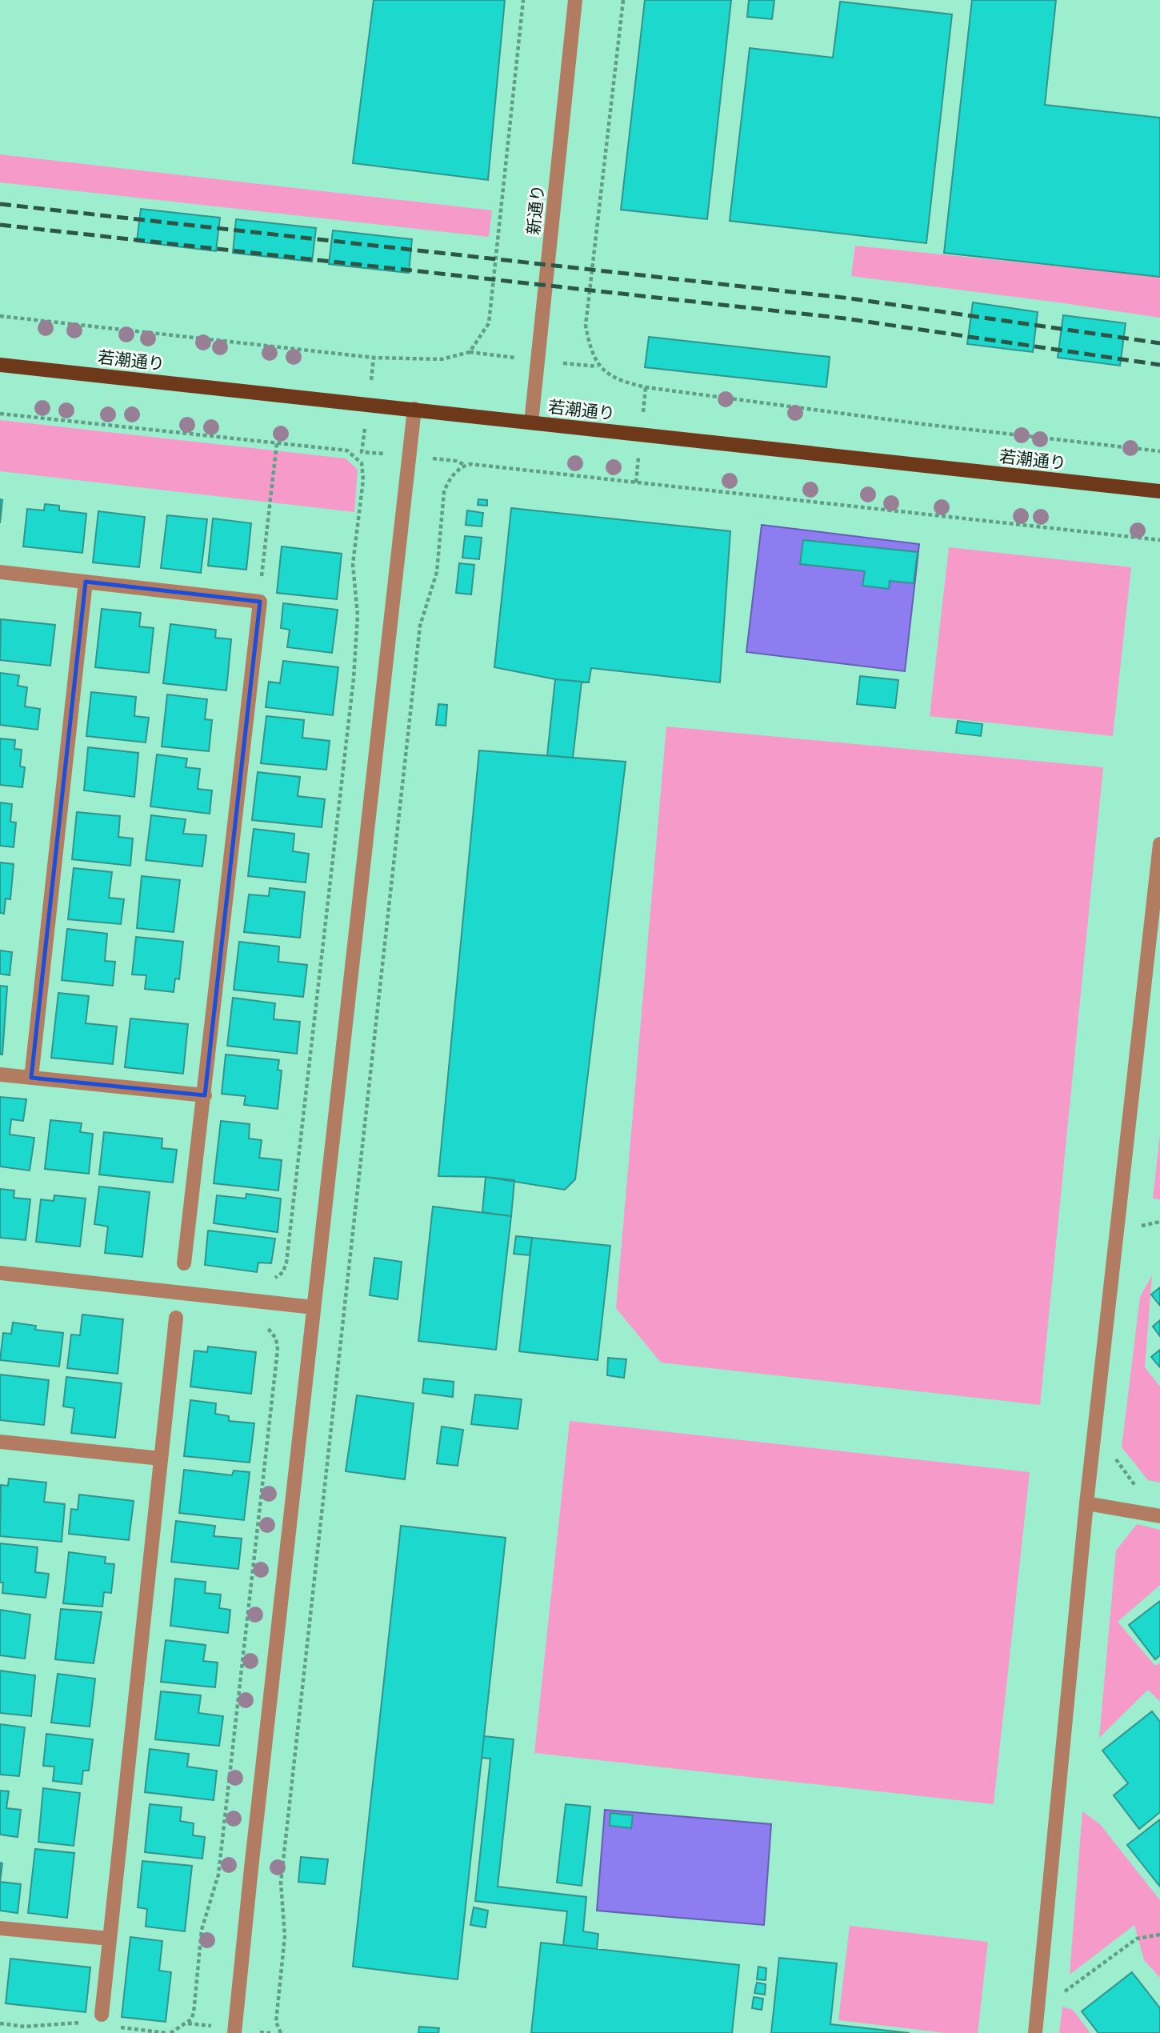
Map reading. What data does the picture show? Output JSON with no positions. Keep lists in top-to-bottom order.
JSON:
{
  "streets": {
    "main road": ["若潮通り"],
    "street": ["新通り"]
  },
  "crossings": [
    ["新通り", "若潮通り"]
  ]
}
